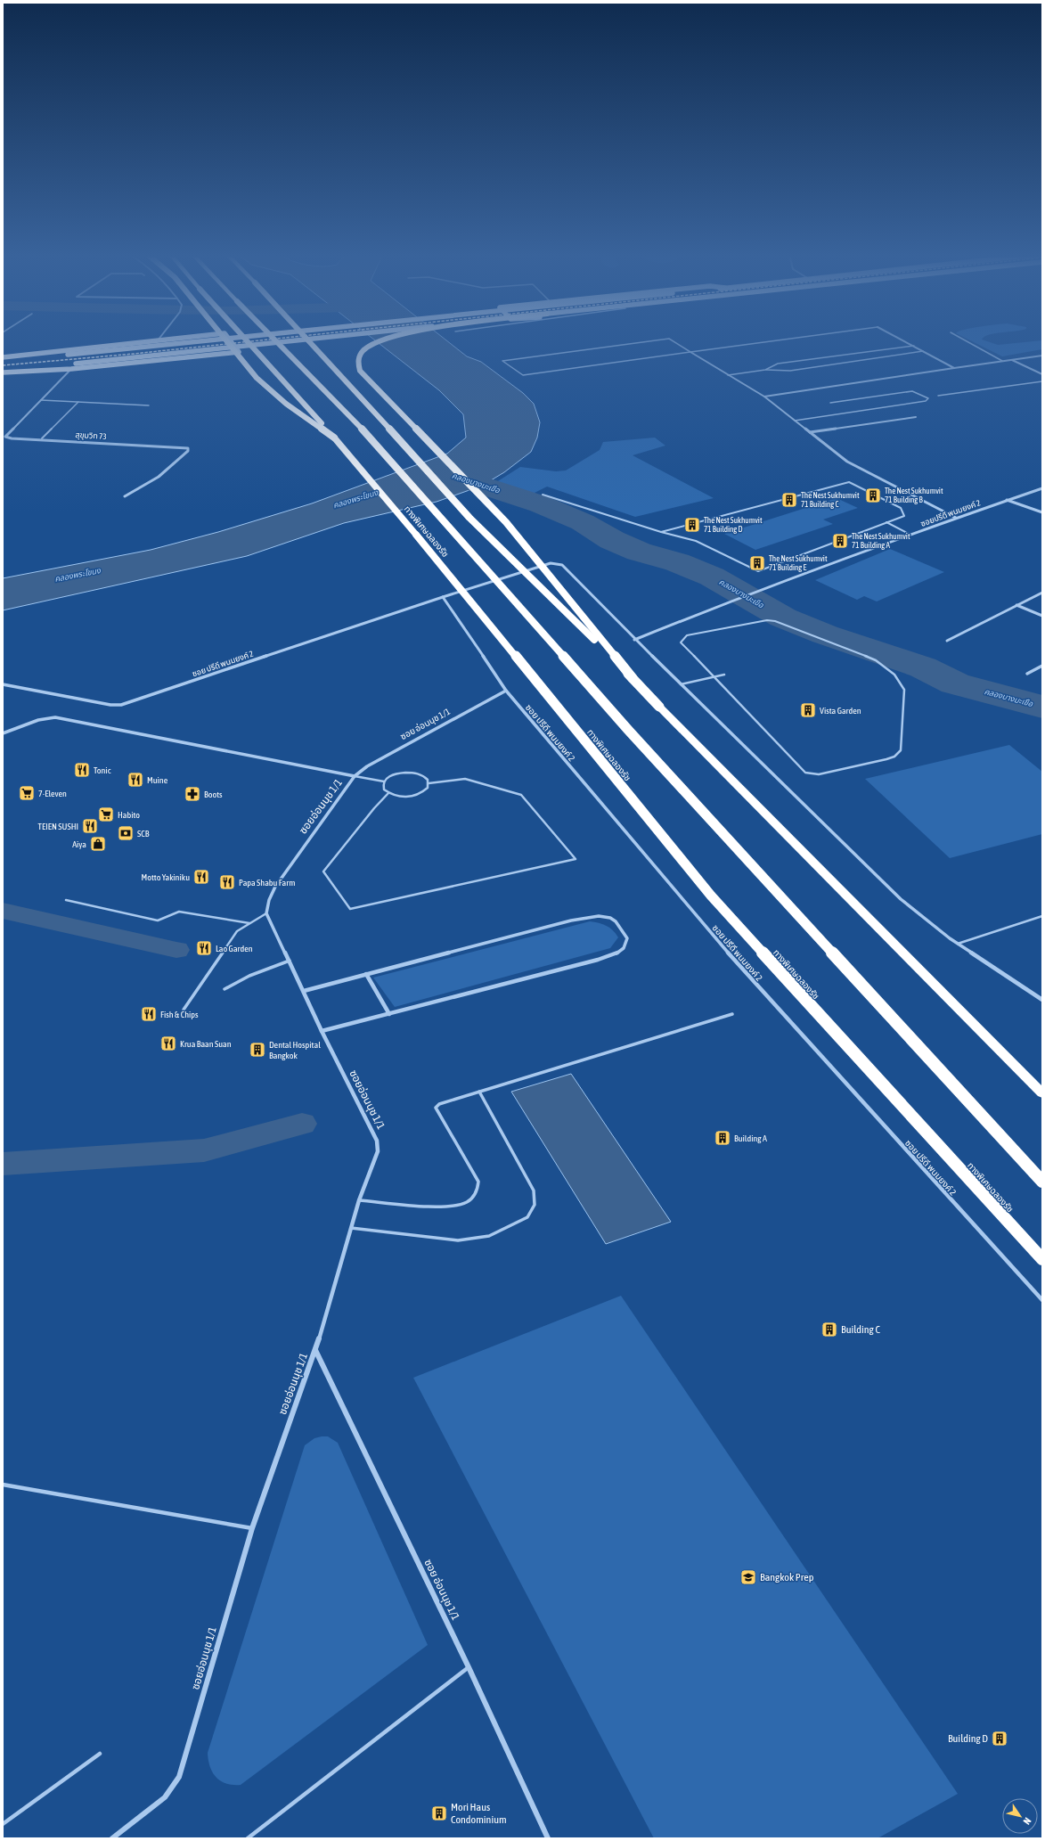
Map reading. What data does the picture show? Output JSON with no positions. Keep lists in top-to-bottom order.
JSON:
{
  "streets": {
    "highway": ["ทางพิเศษฉลองรัช"],
    "street": [
      "สุขุมวิท 73",
      "ซอยปรีดี พนมยงค์ 2",
      "ซอย ปรีดี พนมยงค์ 2",
      "ซอย อ่อนนุช 1/1",
      "ซอยอ่อนนุช 1/1"
    ]
  },
  "crossings": [
    ["ซอยปรีดี พนมยงค์ 2", "ซอย ปรีดี พนมยงค์ 2"],
    ["ซอย ปรีดี พนมยงค์ 2", "ซอย อ่อนนุช 1/1"],
    ["ซอย อ่อนนุช 1/1", "ซอยอ่อนนุช 1/1"]
  ],
  "water": ["คลองบางมะเขือ", "คลองพระโขนง"],
  "places": {
    "building": [
      "The Nest Sukhumvit 71 Building B",
      "The Nest Sukhumvit 71 Building C",
      "The Nest Sukhumvit 71 Building D",
      "The Nest Sukhumvit 71 Building A",
      "The Nest Sukhumvit 71 Building E",
      "Vista Garden",
      "Dental Hospital Bangkok",
      "Building A",
      "Building C",
      "Building D",
      "Mori Haus Condominium"
    ],
    "restaurant": [
      "Tonic",
      "Muine",
      "TEIEN SUSHI",
      "Motto Yakiniku",
      "Papa Shabu Farm",
      "Lao Garden",
      "Fish & Chips",
      "Krua Baan Suan"
    ],
    "supermarket": ["7-Eleven", "Habito"],
    "pharmacy": ["Boots"],
    "bank": ["SCB"],
    "shop": ["Aiya"],
    "school or university": ["Bangkok Prep"]
  },
  "north": "bottom right"
}
